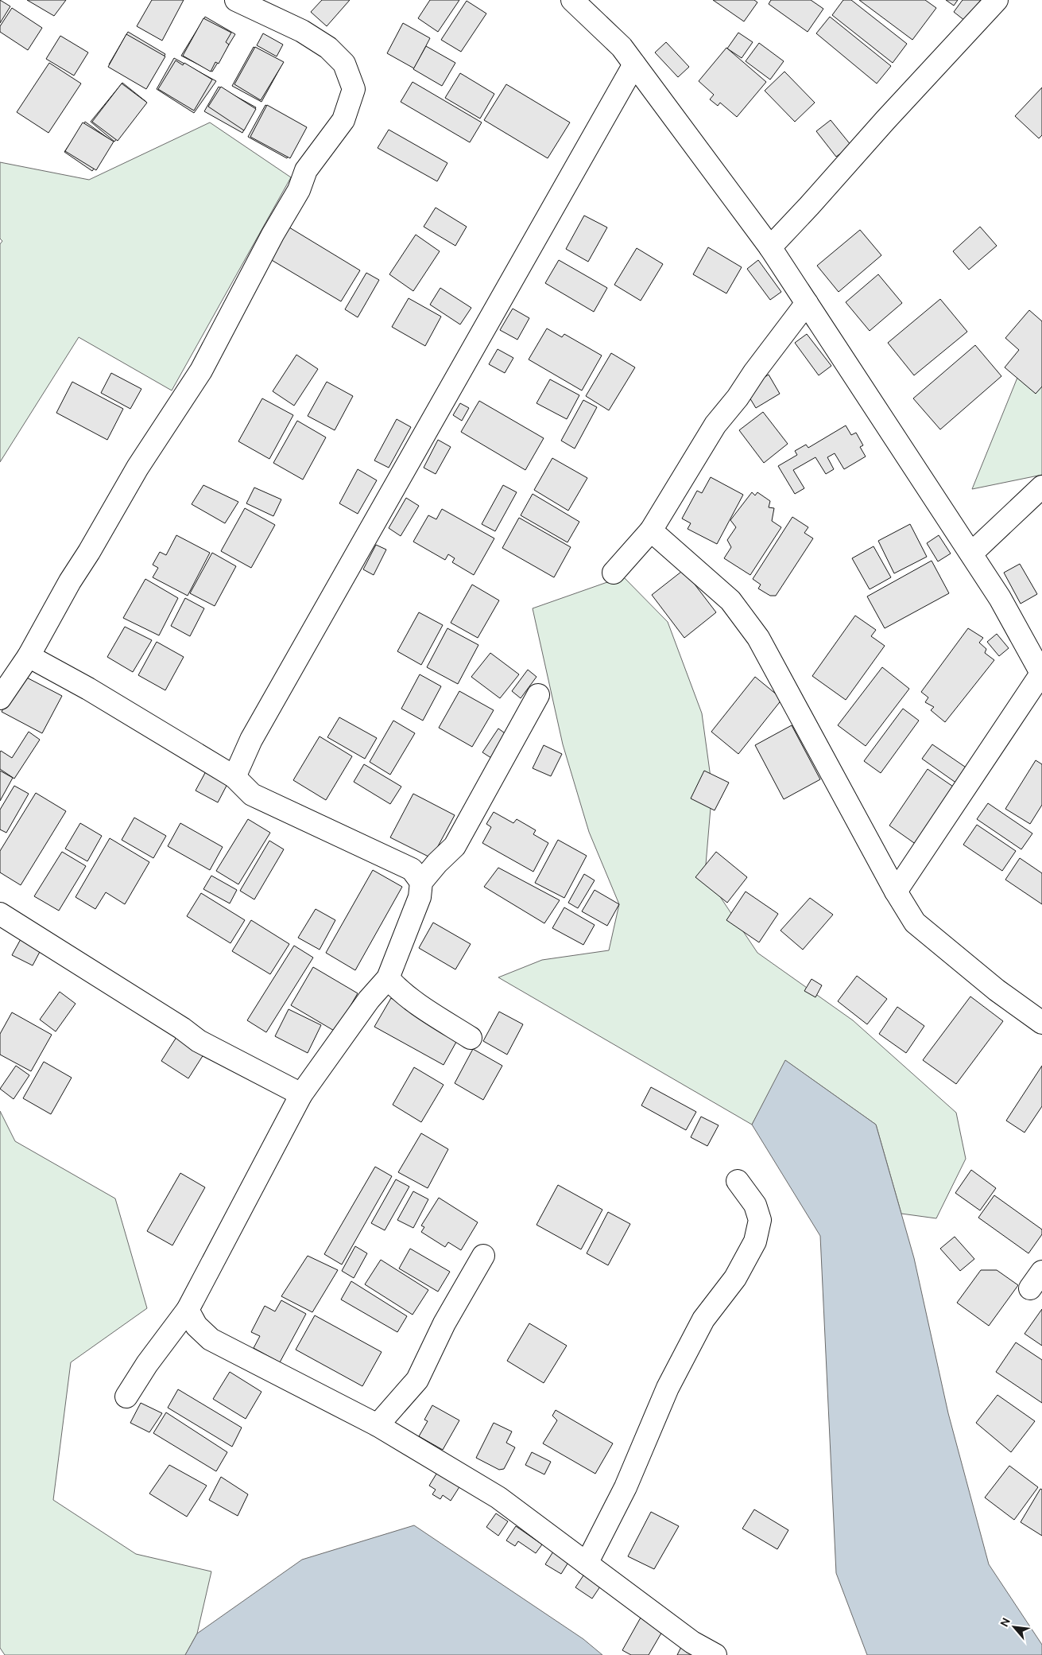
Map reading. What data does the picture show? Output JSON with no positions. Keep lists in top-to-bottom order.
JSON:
{
  "north": "top left"
}
